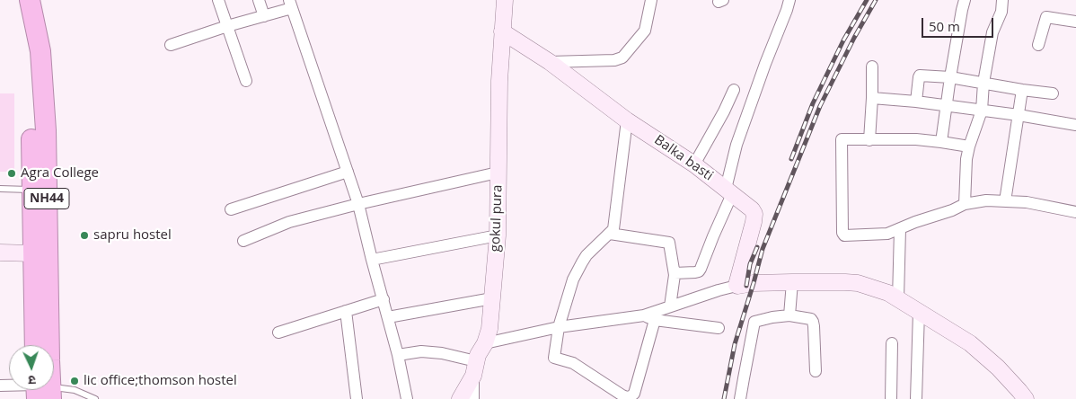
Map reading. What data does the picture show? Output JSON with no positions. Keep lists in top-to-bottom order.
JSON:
{
  "streets": {
    "highway": ["NH44"],
    "street": ["Balka basti", "gokul pura"]
  },
  "crossings": [
    ["Balka basti", "gokul pura"]
  ],
  "places": ["Agra College", "sapru hostel", "lic office;thomson hostel"],
  "scale_bar": "50 m",
  "north": "bottom"
}
